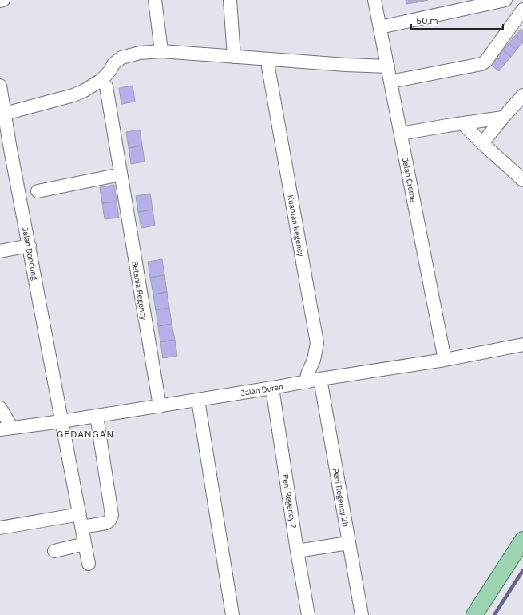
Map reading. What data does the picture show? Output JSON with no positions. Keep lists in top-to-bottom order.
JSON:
{
  "streets": {
    "street": [
      "Jalan Creme",
      "Kuantan Regency",
      "Jalan Dondong",
      "Betania Regency",
      "Jalan Duren",
      "Peni Regency 2b",
      "Peni Regency 2"
    ]
  },
  "crossings": [
    ["Jalan Creme", "Jalan Duren"],
    ["Kuantan Regency", "Jalan Duren"],
    ["Jalan Dondong", "Jalan Duren"],
    ["Betania Regency", "Jalan Duren"],
    ["Jalan Duren", "Peni Regency 2b"],
    ["Jalan Duren", "Peni Regency 2"]
  ],
  "districts": ["GEDANGAN"],
  "scale_bar": "50 m"
}
